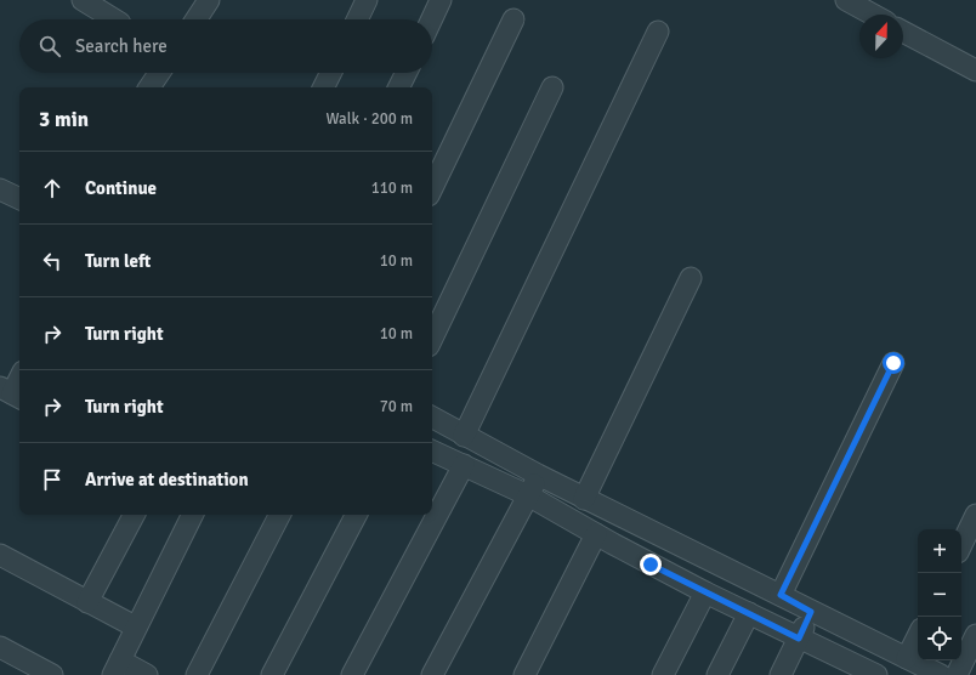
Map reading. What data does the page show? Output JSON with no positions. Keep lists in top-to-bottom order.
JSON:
{
  "north": "top",
  "page": {
    "search": "Search here",
    "heading": ["3 min", "Walk · 200 m"],
    "list": [
      ["Continue", "110 m"],
      ["Turn left", "10 m"],
      ["Turn right", "10 m"],
      ["Turn right", "70 m"],
      "Arrive at destination"
    ],
    "map_buttons": ["+", "−"]
  }
}
